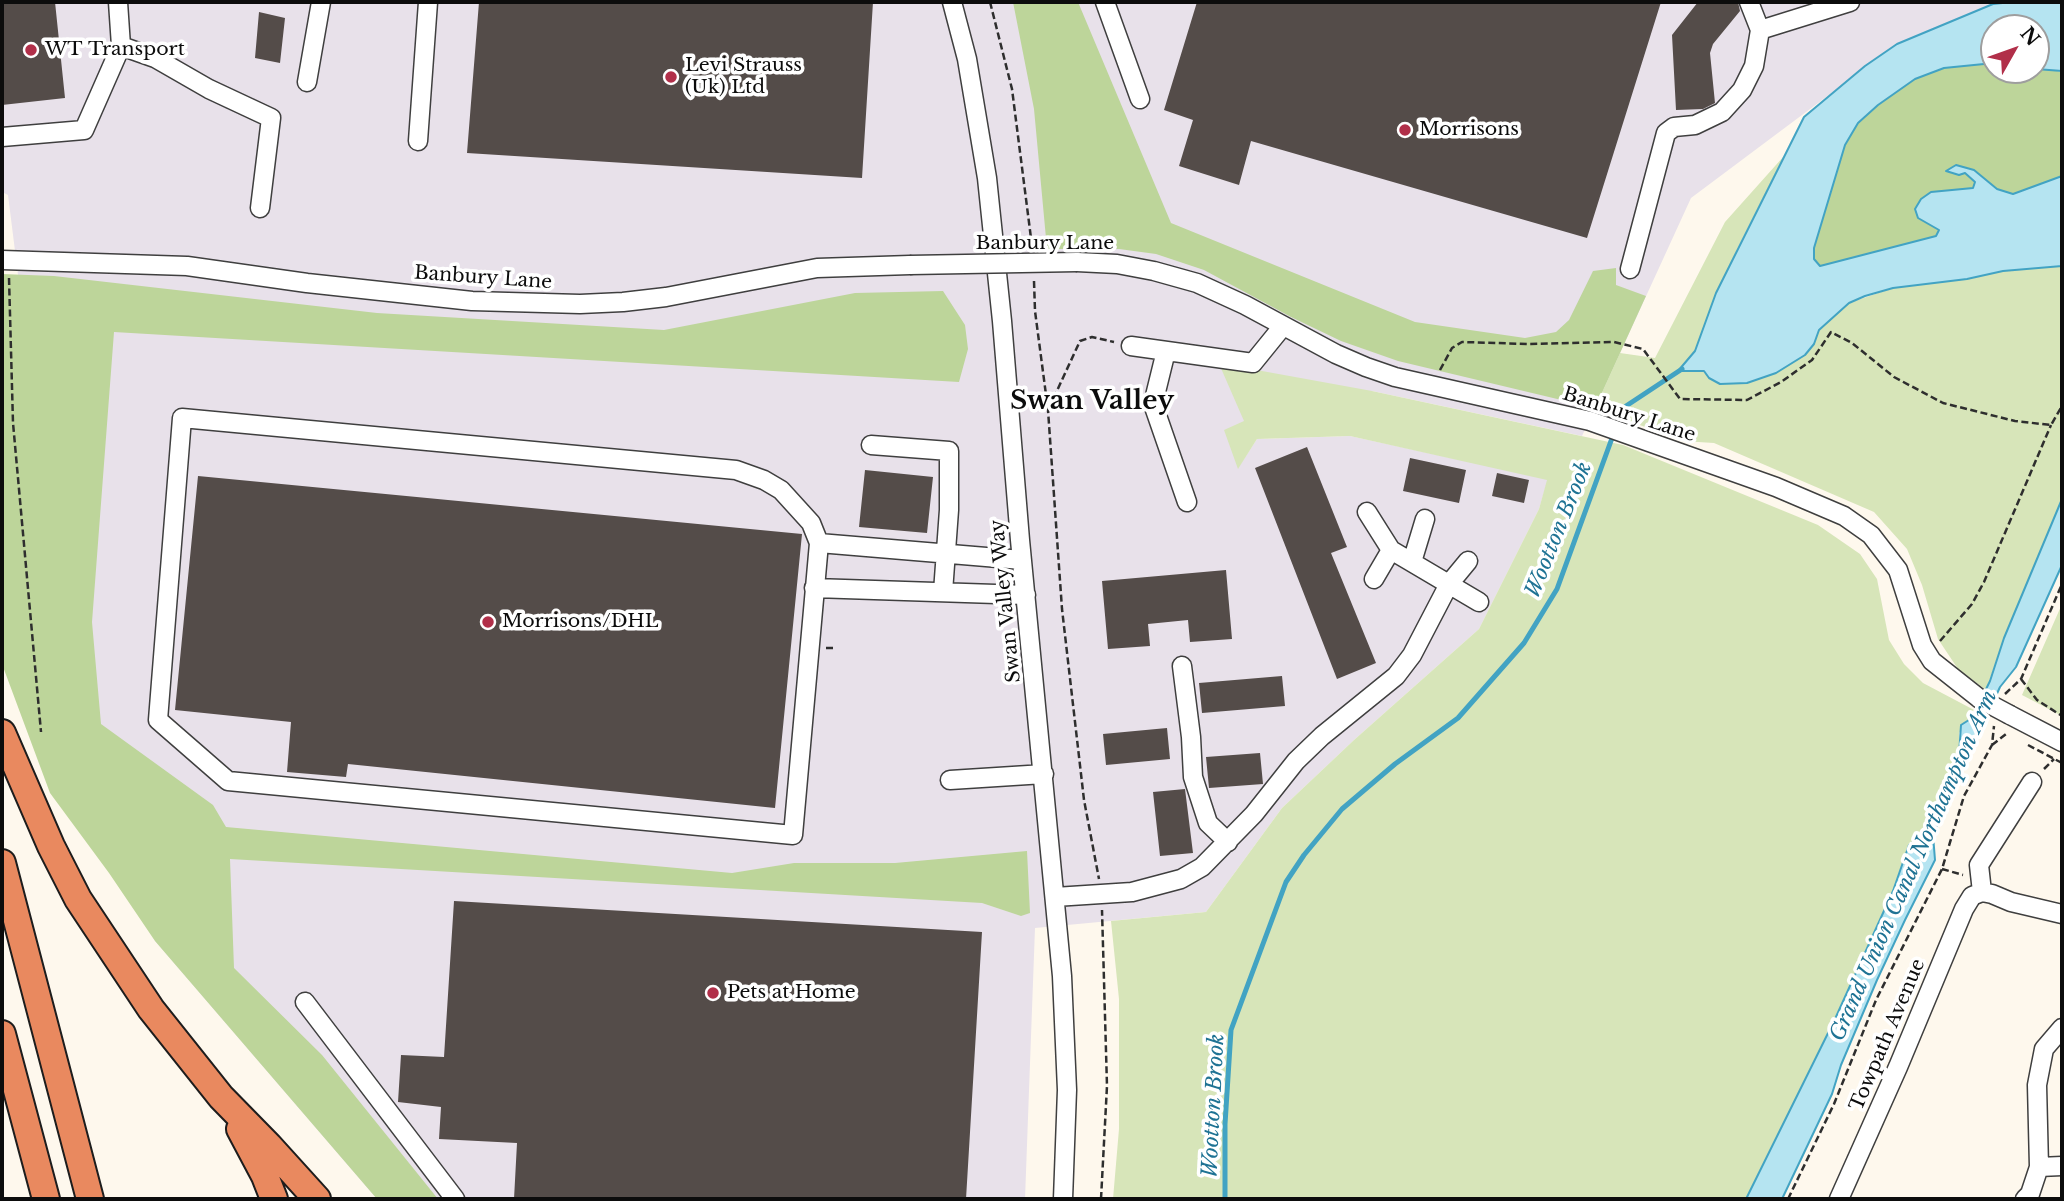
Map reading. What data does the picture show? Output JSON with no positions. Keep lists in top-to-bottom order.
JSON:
{
  "streets": {
    "street": ["Banbury Lane", "Swan Valley Way", "Towpath Avenue"]
  },
  "districts": ["Swan Valley"],
  "water": ["Wootton Brook", "Grand Union Canal Northampton Arm"],
  "places": [
    "WT Transport",
    "Levi Strauss (Uk) Ltd",
    "Morrisons",
    "Morrisons/DHL",
    "Pets at Home"
  ],
  "north": "top right"
}
